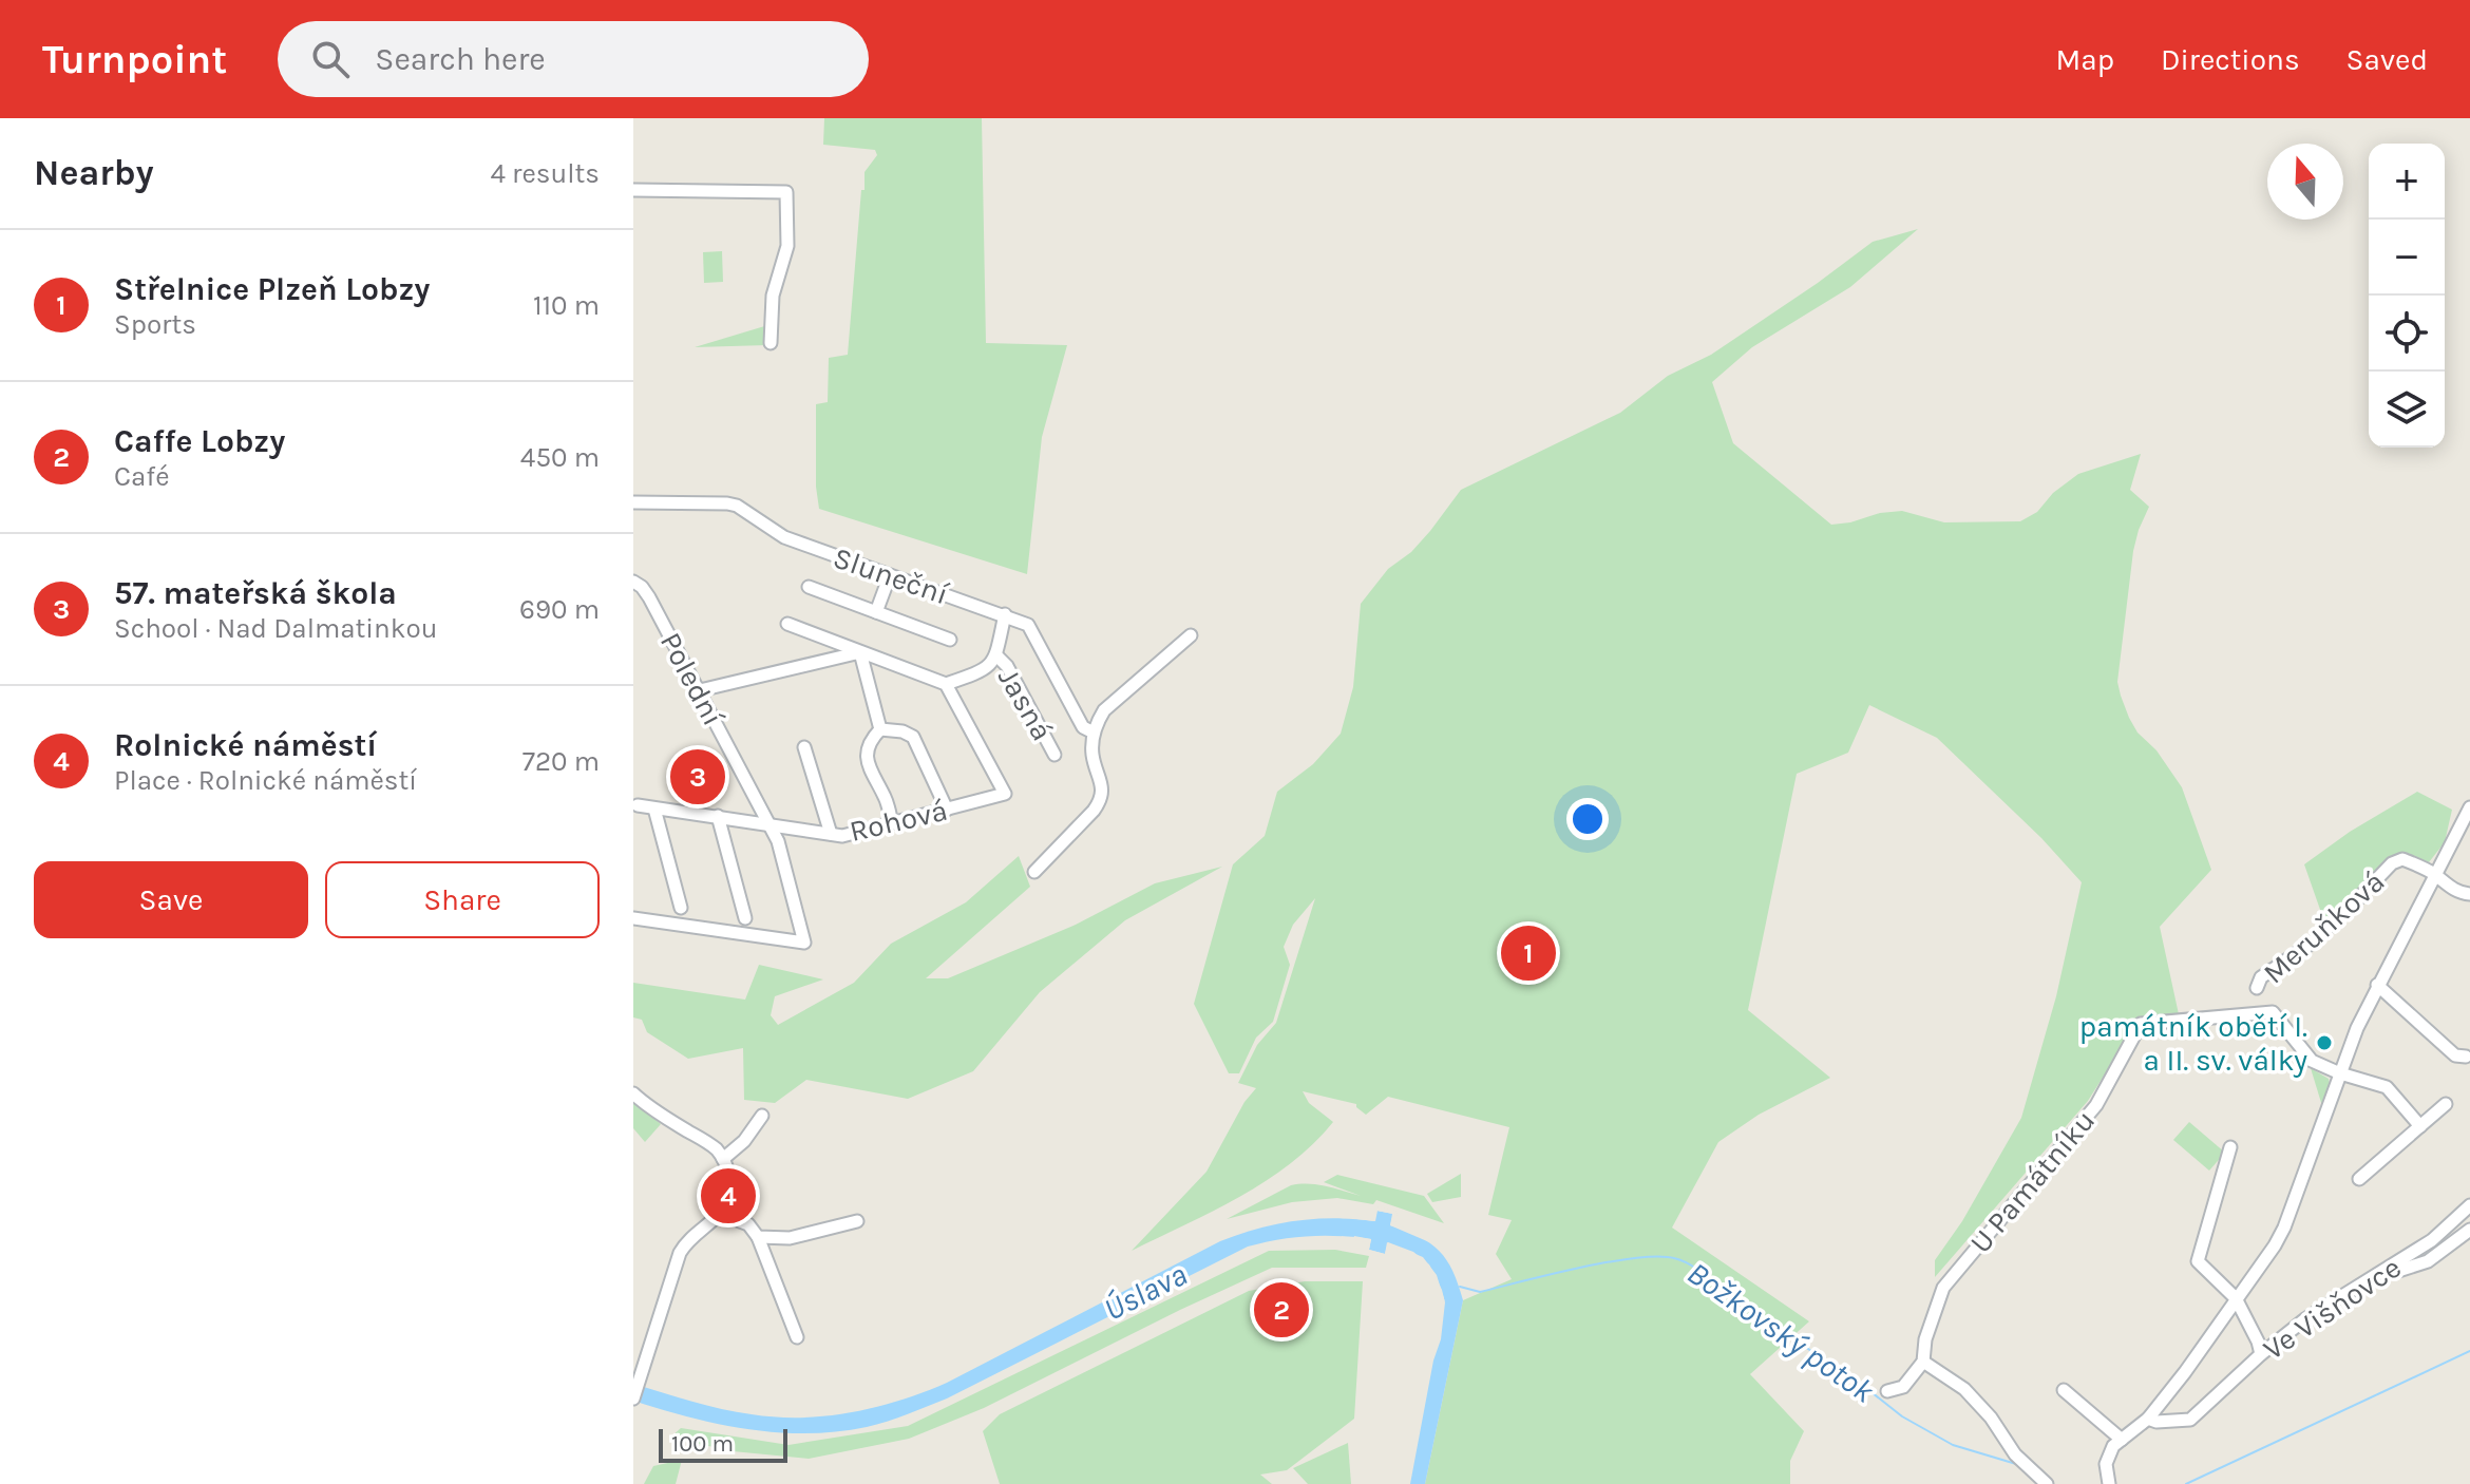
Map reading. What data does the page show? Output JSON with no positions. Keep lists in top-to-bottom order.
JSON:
{
  "streets": {
    "street": [
      "Sluneční",
      "Polední",
      "Jasná",
      "Rohová",
      "Meruňková",
      "U Památníku",
      "Ve Višňovce"
    ]
  },
  "water": ["Úslava", "Božkovský potok"],
  "places": ["památník obětí I. a II. sv. války"],
  "scale_bar": "100 m",
  "north": "top",
  "page": {
    "header": "Turnpoint",
    "search": "Search here",
    "nav": ["Map", "Directions", "Saved"],
    "heading": ["Nearby", "4 results"],
    "map_buttons": ["+", "−"],
    "list": [
      {
        "mark": "1",
        "name": "Střelnice Plzeň Lobzy",
        "note": "Sports",
        "value": "110 m"
      },
      {
        "mark": "2",
        "name": "Caffe Lobzy",
        "note": "Café",
        "value": "450 m"
      },
      {
        "mark": "3",
        "name": "57. mateřská škola",
        "note": "School · Nad Dalmatinkou",
        "value": "690 m"
      },
      {
        "mark": "4",
        "name": "Rolnické náměstí",
        "note": "Place · Rolnické náměstí",
        "value": "720 m"
      }
    ],
    "pins": [
      "3",
      "1",
      "4",
      "2"
    ],
    "buttons": ["Save", "Share"],
    "scale": "100 m"
  }
}
